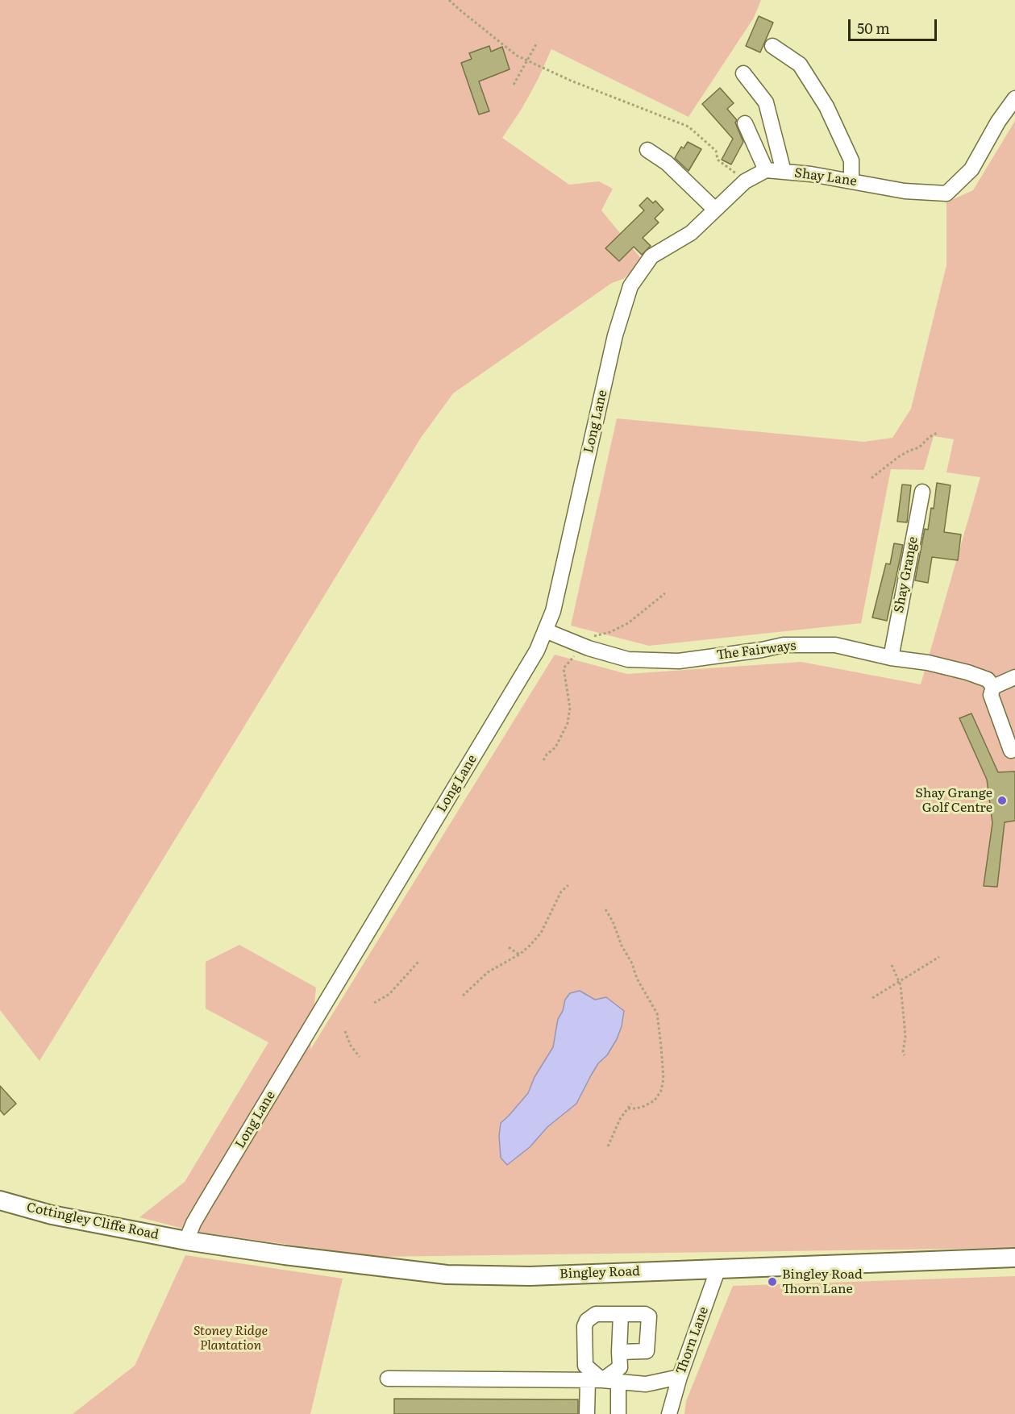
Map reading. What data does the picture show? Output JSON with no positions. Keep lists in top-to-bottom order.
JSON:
{
  "streets": {
    "main road": ["Cottingley Cliffe Road", "Bingley Road"],
    "street": [
      "Shay Lane",
      "Long Lane",
      "Shay Grange",
      "The Fairways",
      "Thorn Lane"
    ]
  },
  "crossings": [
    ["Long Lane", "The Fairways"],
    ["Long Lane", "Cottingley Cliffe Road"],
    ["Long Lane", "Bingley Road"],
    ["Shay Grange", "The Fairways"],
    ["Cottingley Cliffe Road", "Bingley Road"],
    ["Bingley Road", "Thorn Lane"]
  ],
  "parks": ["Stoney Ridge Plantation"],
  "places": ["Shay Grange Golf Centre", "Bingley Road Thorn Lane"],
  "scale_bar": "50 m"
}
